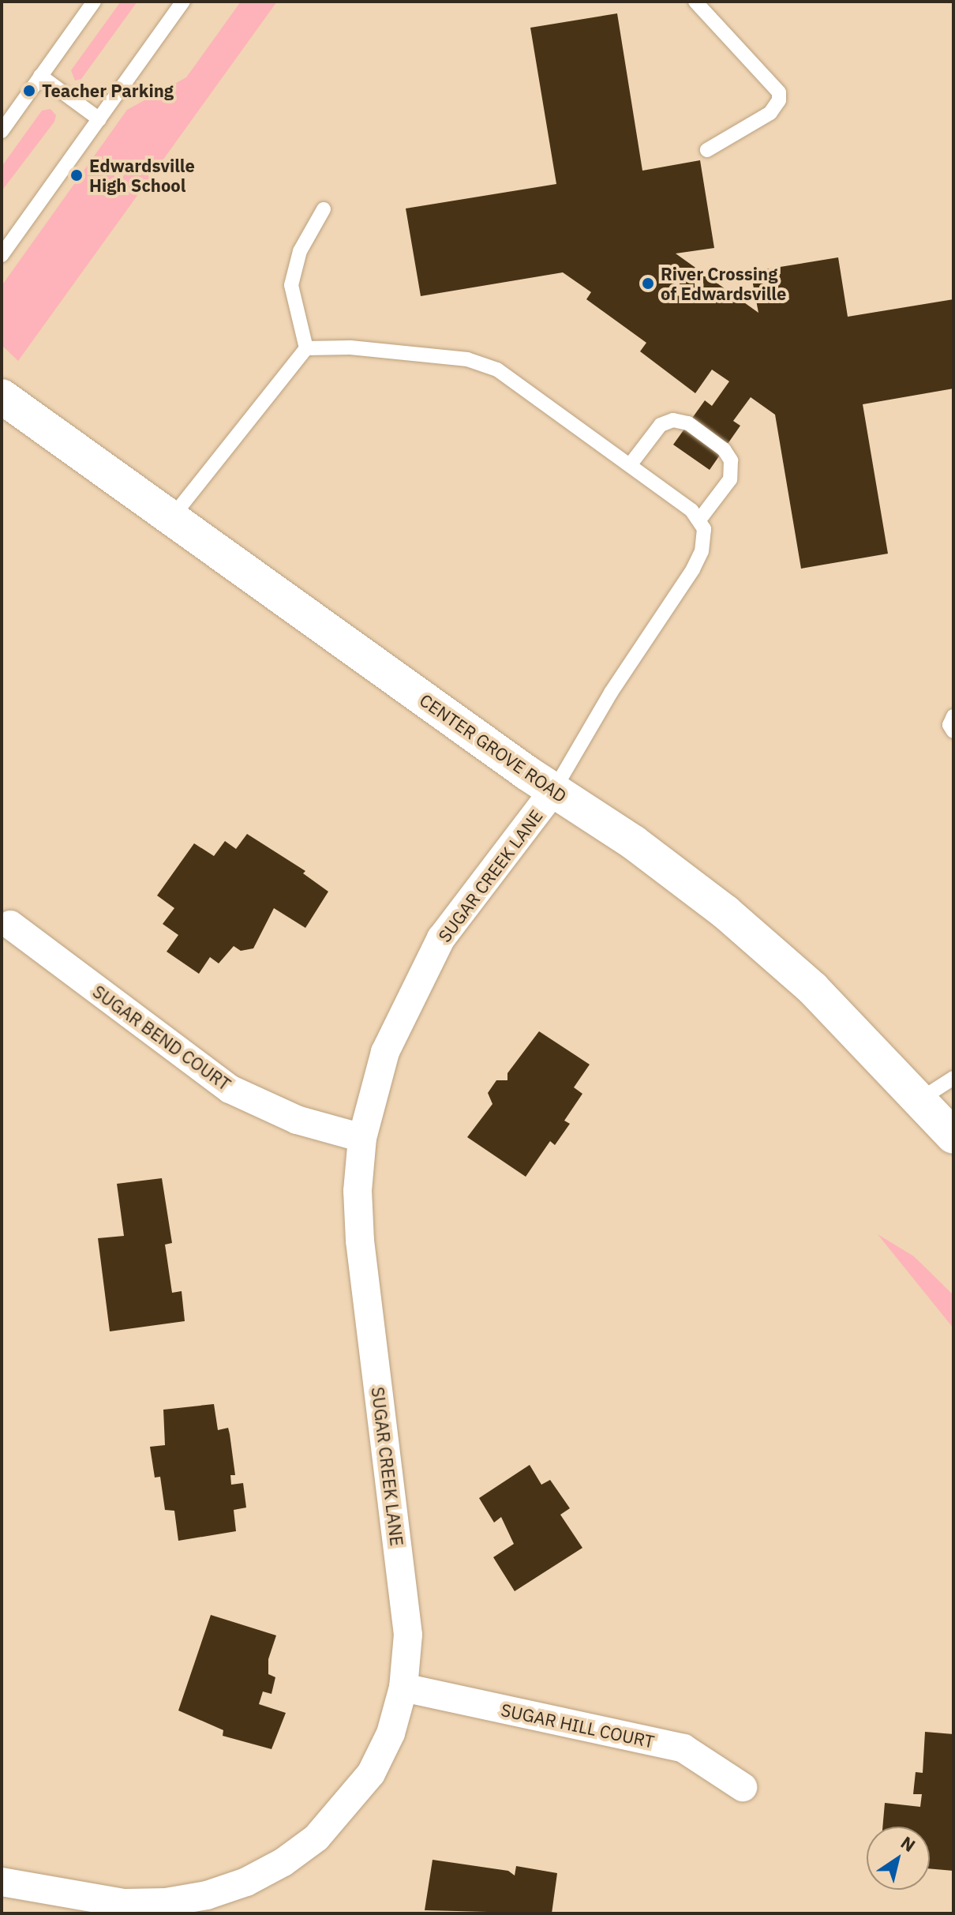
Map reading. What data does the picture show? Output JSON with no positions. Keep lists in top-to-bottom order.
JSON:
{
  "streets": {
    "street": [
      "CENTER GROVE ROAD",
      "SUGAR CREEK LANE",
      "SUGAR BEND COURT",
      "SUGAR HILL COURT"
    ]
  },
  "crossings": [
    ["CENTER GROVE ROAD", "SUGAR CREEK LANE"],
    ["SUGAR CREEK LANE", "SUGAR BEND COURT"],
    ["SUGAR CREEK LANE", "SUGAR HILL COURT"]
  ],
  "places": ["Teacher Parking", "Edwardsville High School", "River Crossing of Edwardsville"],
  "north": "top right"
}
